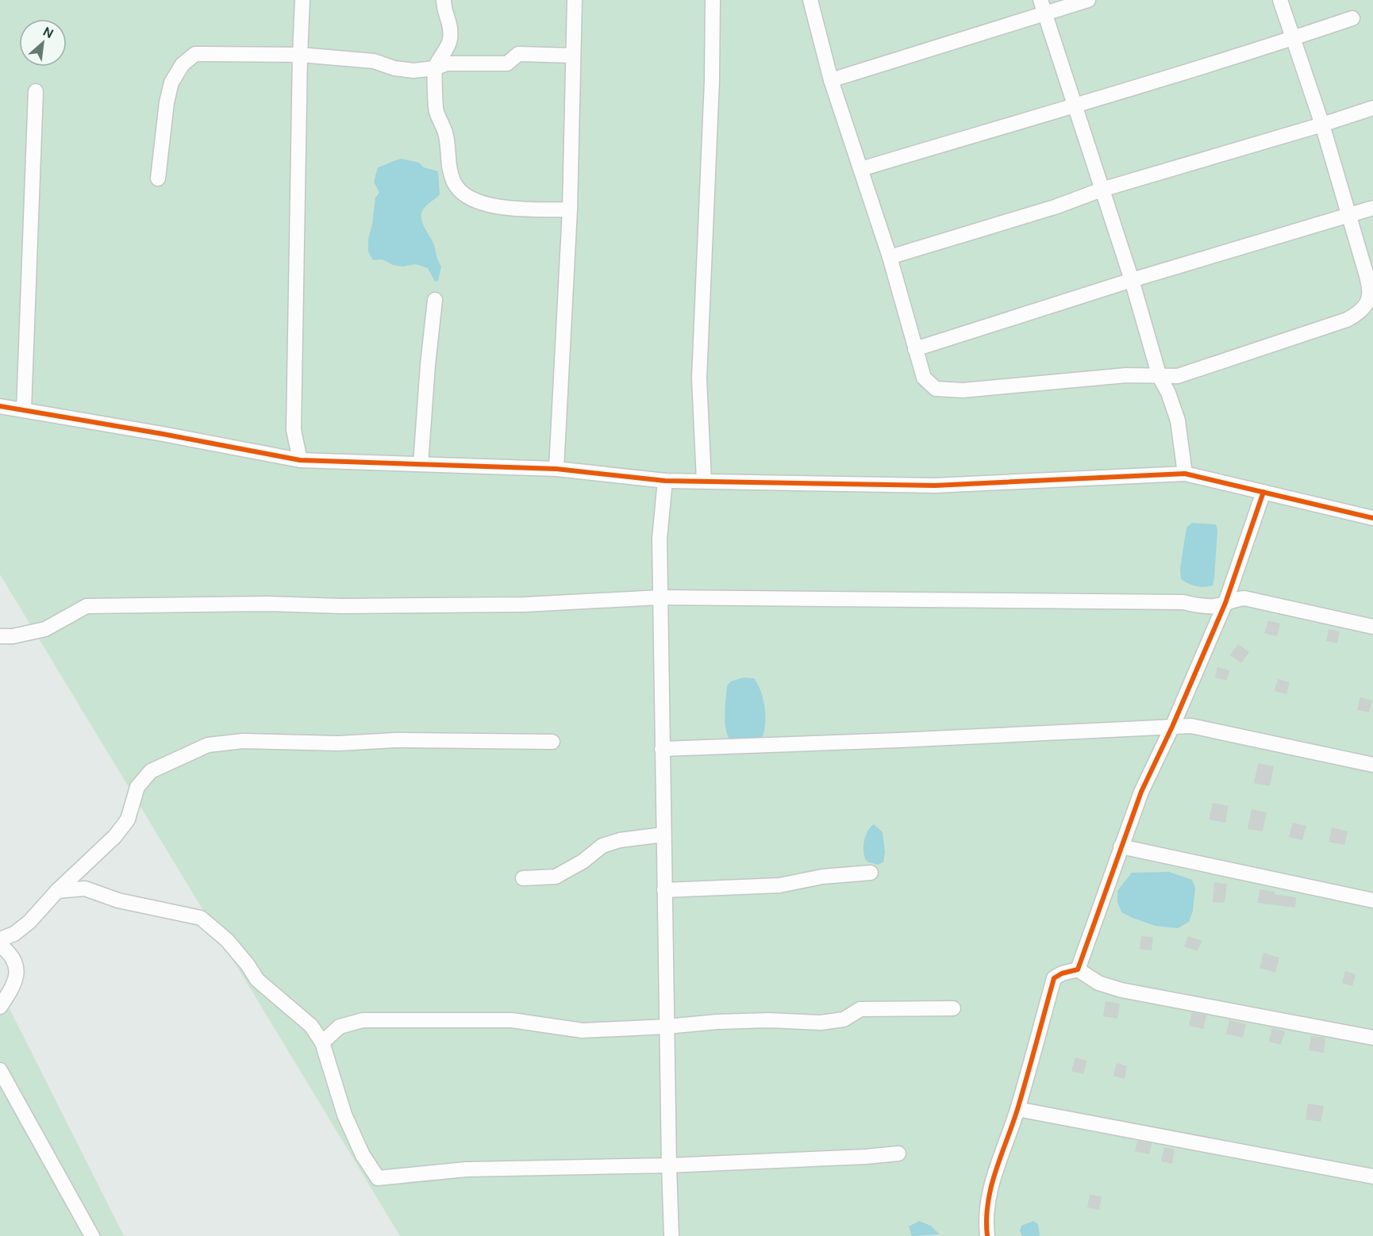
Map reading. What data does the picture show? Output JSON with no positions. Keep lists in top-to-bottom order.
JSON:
{
  "north": "top right"
}
